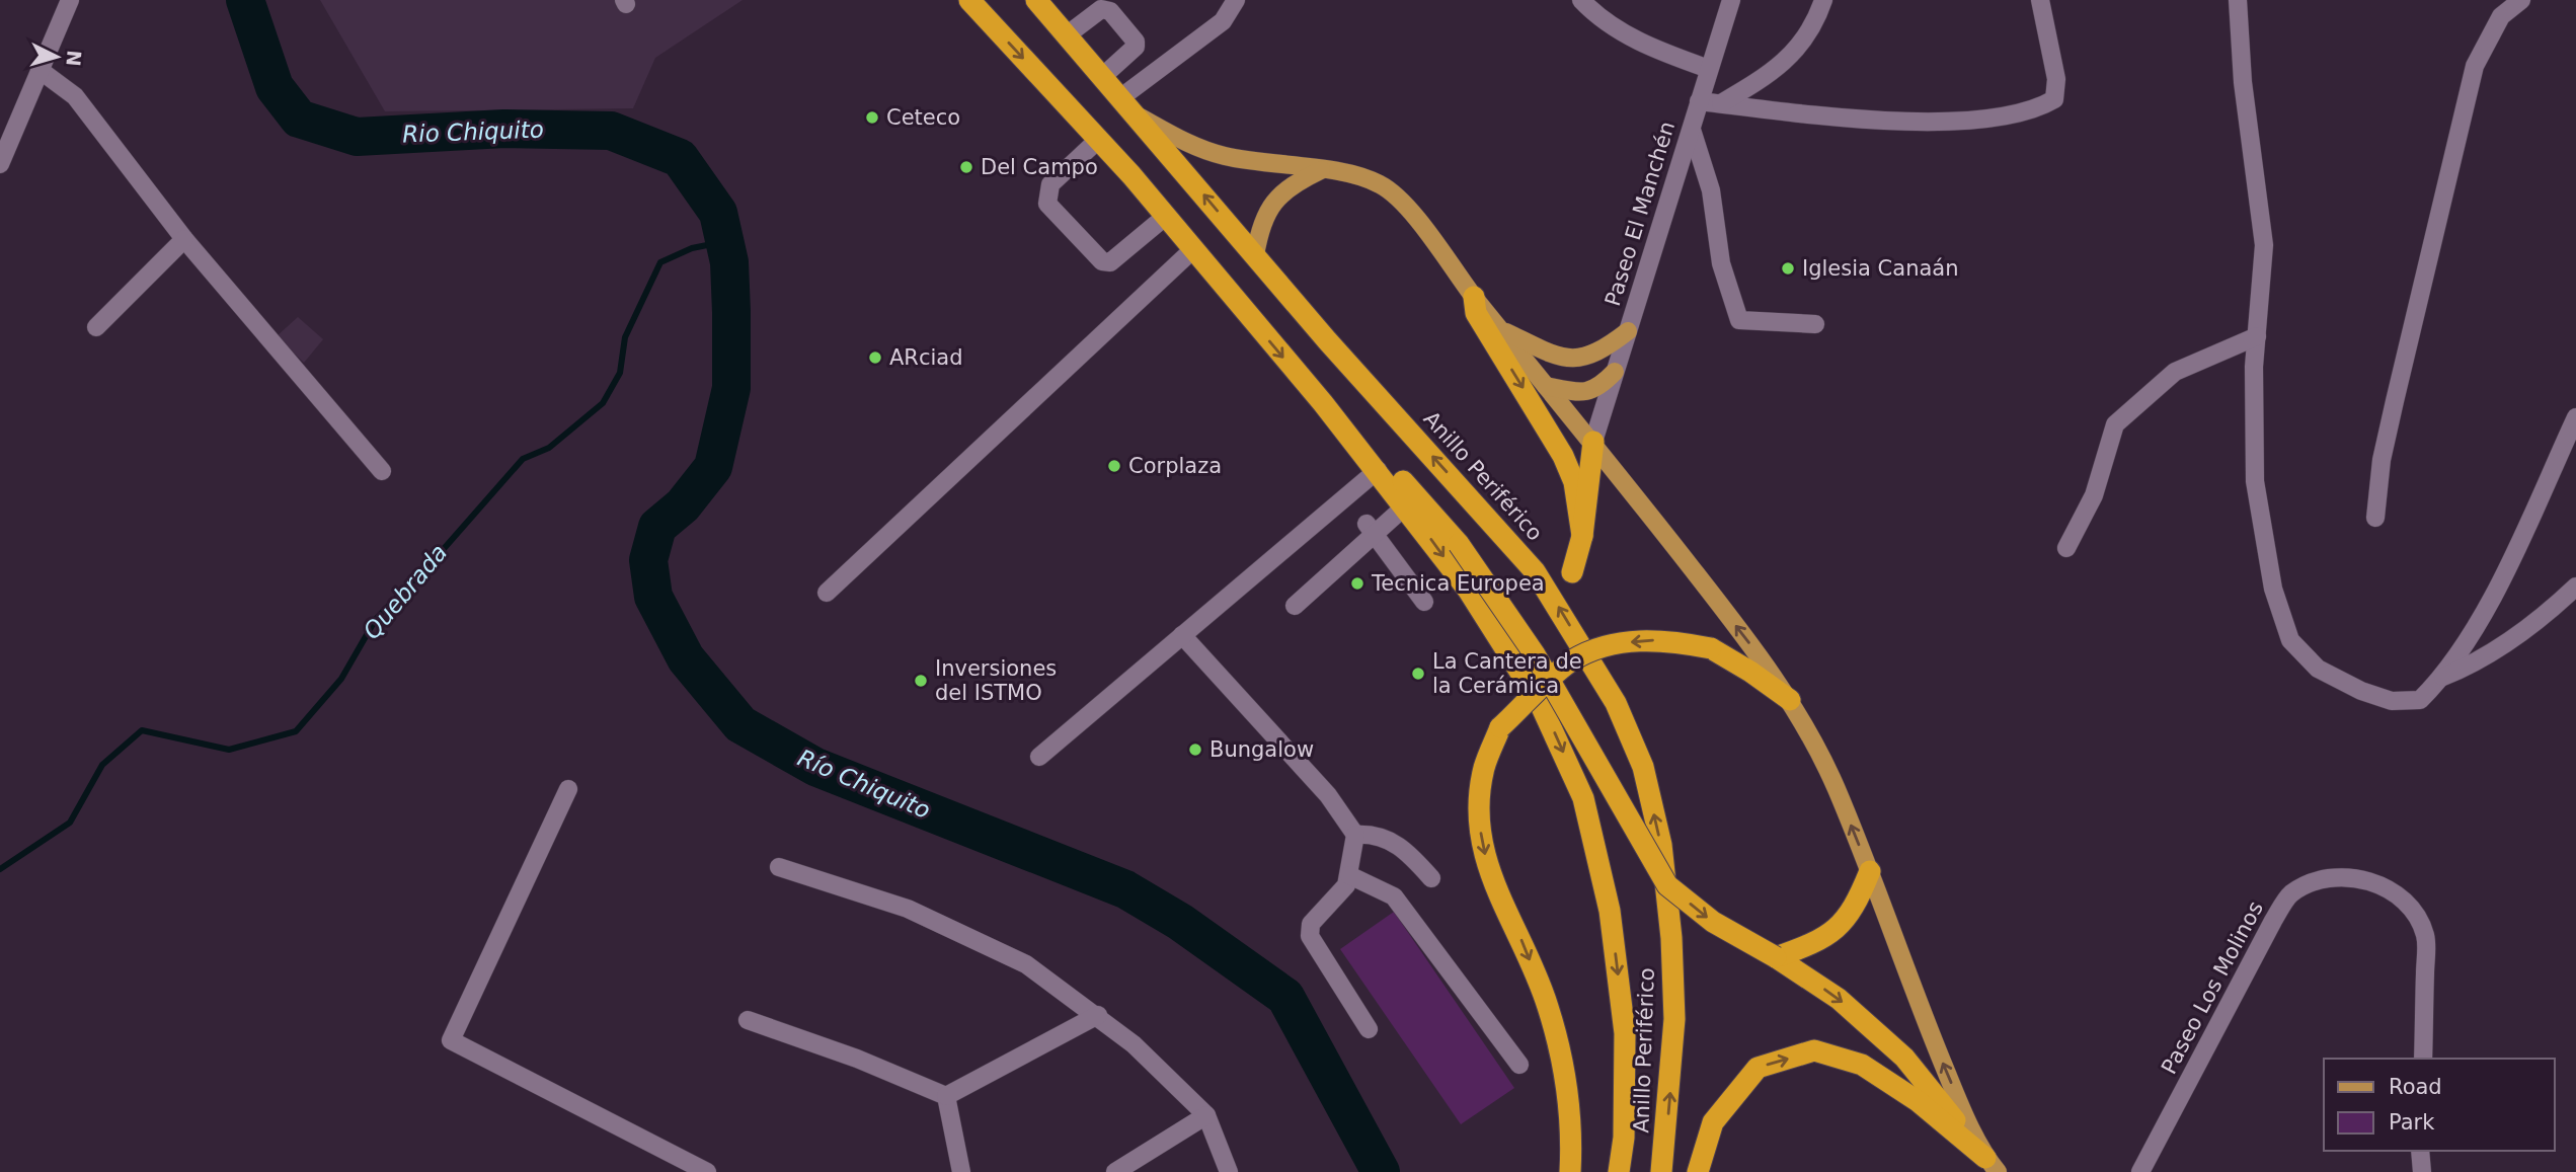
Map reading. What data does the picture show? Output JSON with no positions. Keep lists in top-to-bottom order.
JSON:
{
  "streets": {
    "highway": ["Anillo Periférico"],
    "street": ["Paseo El Manchén", "Paseo Los Molinos"]
  },
  "water": ["Rio Chiquito", "Quebrada", "Río Chiquito"],
  "places": [
    "Ceteco",
    "Del Campo",
    "Iglesia Canaán",
    "ARciad",
    "Corplaza",
    "Tecnica Europea",
    "La Cantera de la Cerámica",
    "Inversiones del ISTMO",
    "Bungalow"
  ],
  "legend": ["Road", "Park"],
  "north": "right"
}
